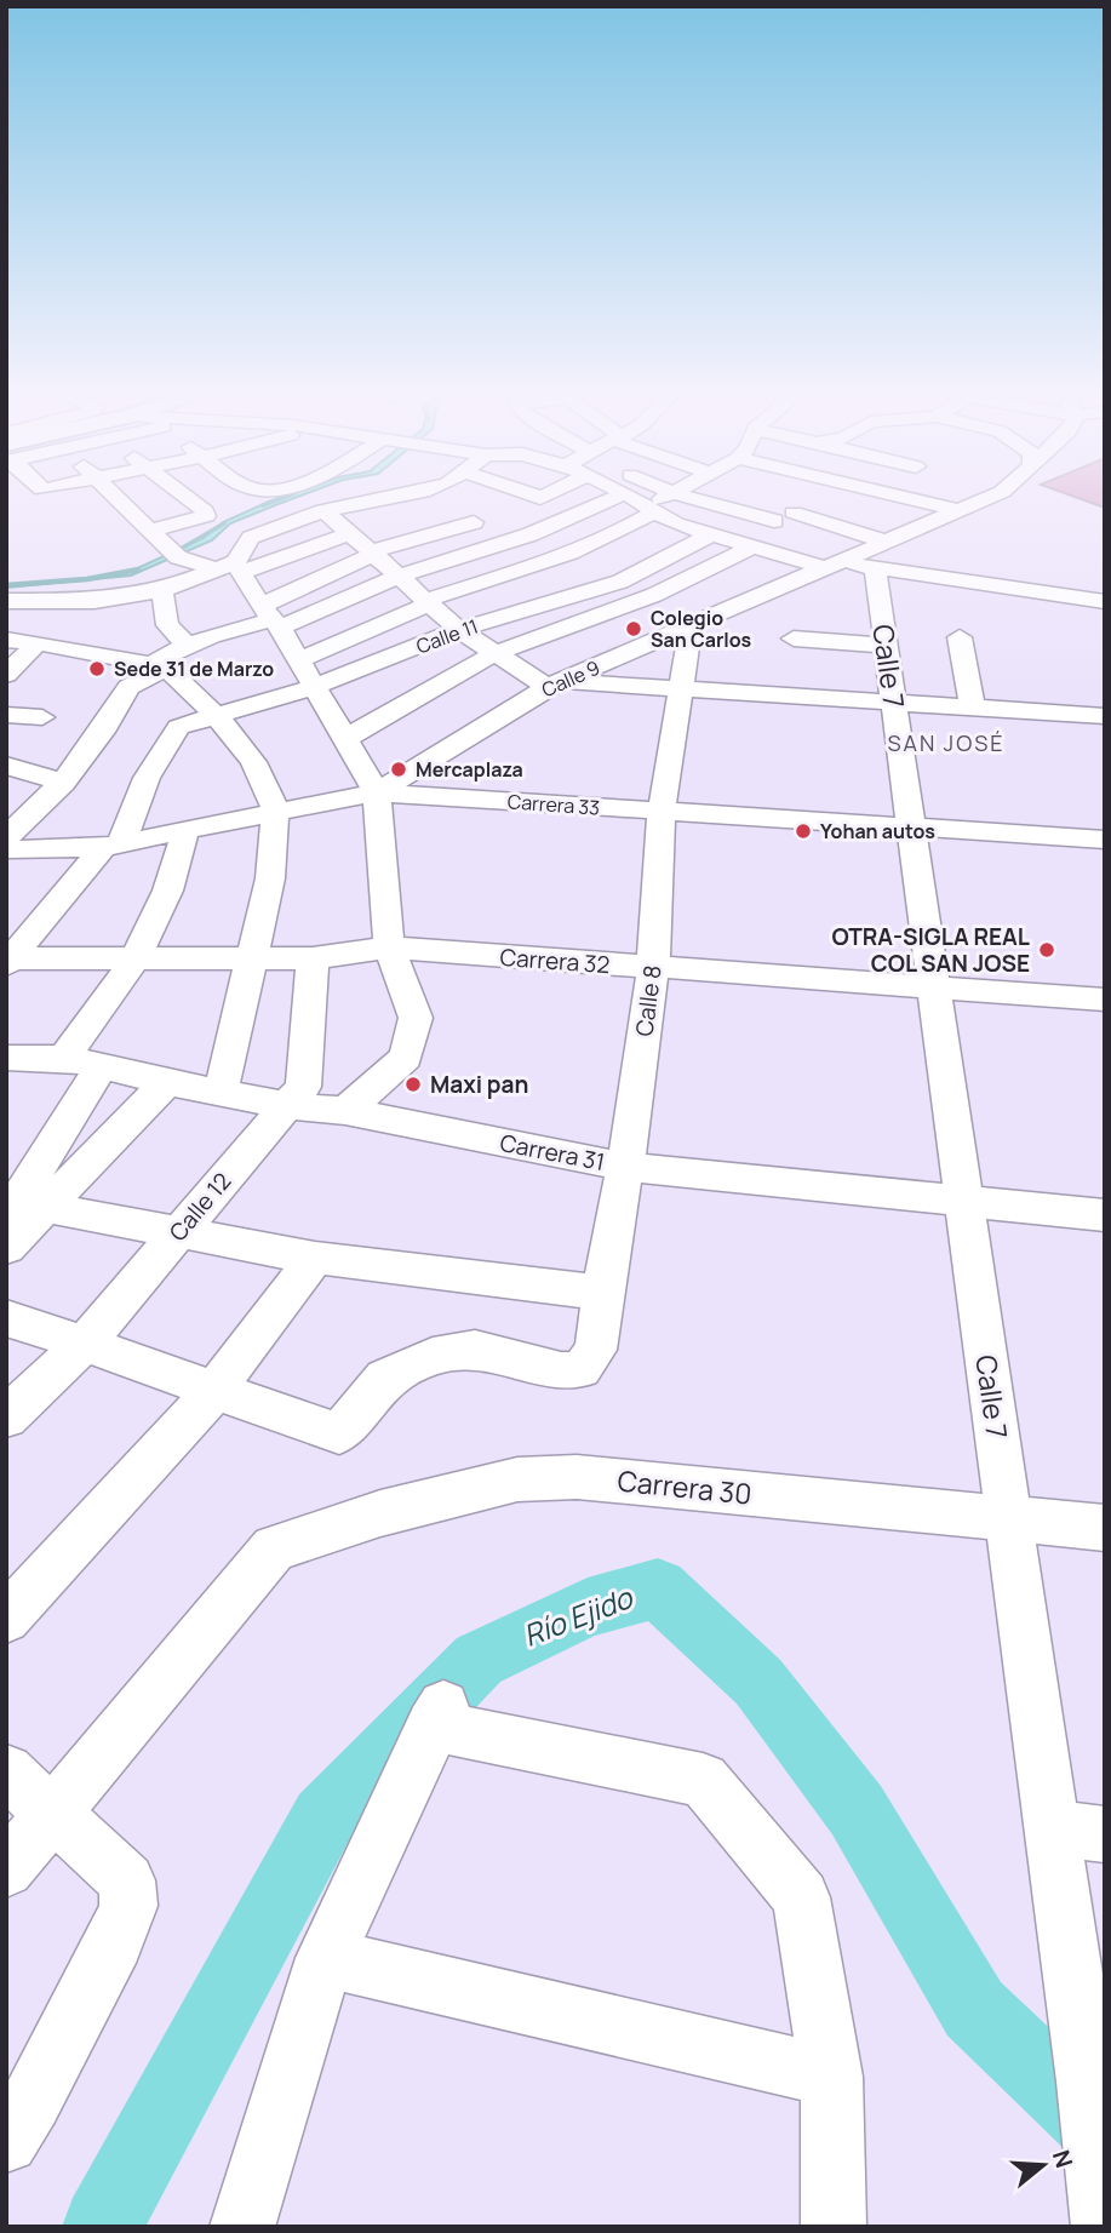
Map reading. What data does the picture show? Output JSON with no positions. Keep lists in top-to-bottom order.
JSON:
{
  "streets": {
    "street": [
      "Calle 11",
      "Calle 7",
      "Calle 9",
      "Carrera 33",
      "Carrera 32",
      "Calle 8",
      "Carrera 31",
      "Calle 12",
      "Carrera 30"
    ]
  },
  "crossings": [
    ["Calle 11", "Carrera 33"],
    ["Calle 7", "Calle 9"],
    ["Calle 7", "Carrera 33"],
    ["Calle 7", "Carrera 32"],
    ["Calle 7", "Carrera 31"],
    ["Calle 7", "Carrera 30"],
    ["Calle 9", "Carrera 33"],
    ["Calle 9", "Calle 8"],
    ["Carrera 33", "Calle 8"],
    ["Carrera 32", "Calle 8"],
    ["Carrera 32", "Calle 12"],
    ["Calle 8", "Carrera 31"],
    ["Carrera 31", "Calle 12"]
  ],
  "districts": ["SAN JOSÉ"],
  "water": ["Río Ejido"],
  "places": [
    "Colegio San Carlos",
    "Sede 31 de Marzo",
    "Mercaplaza",
    "Yohan autos",
    "OTRA-SIGLA REAL COL SAN JOSE",
    "Maxi pan"
  ],
  "north": "right"
}
